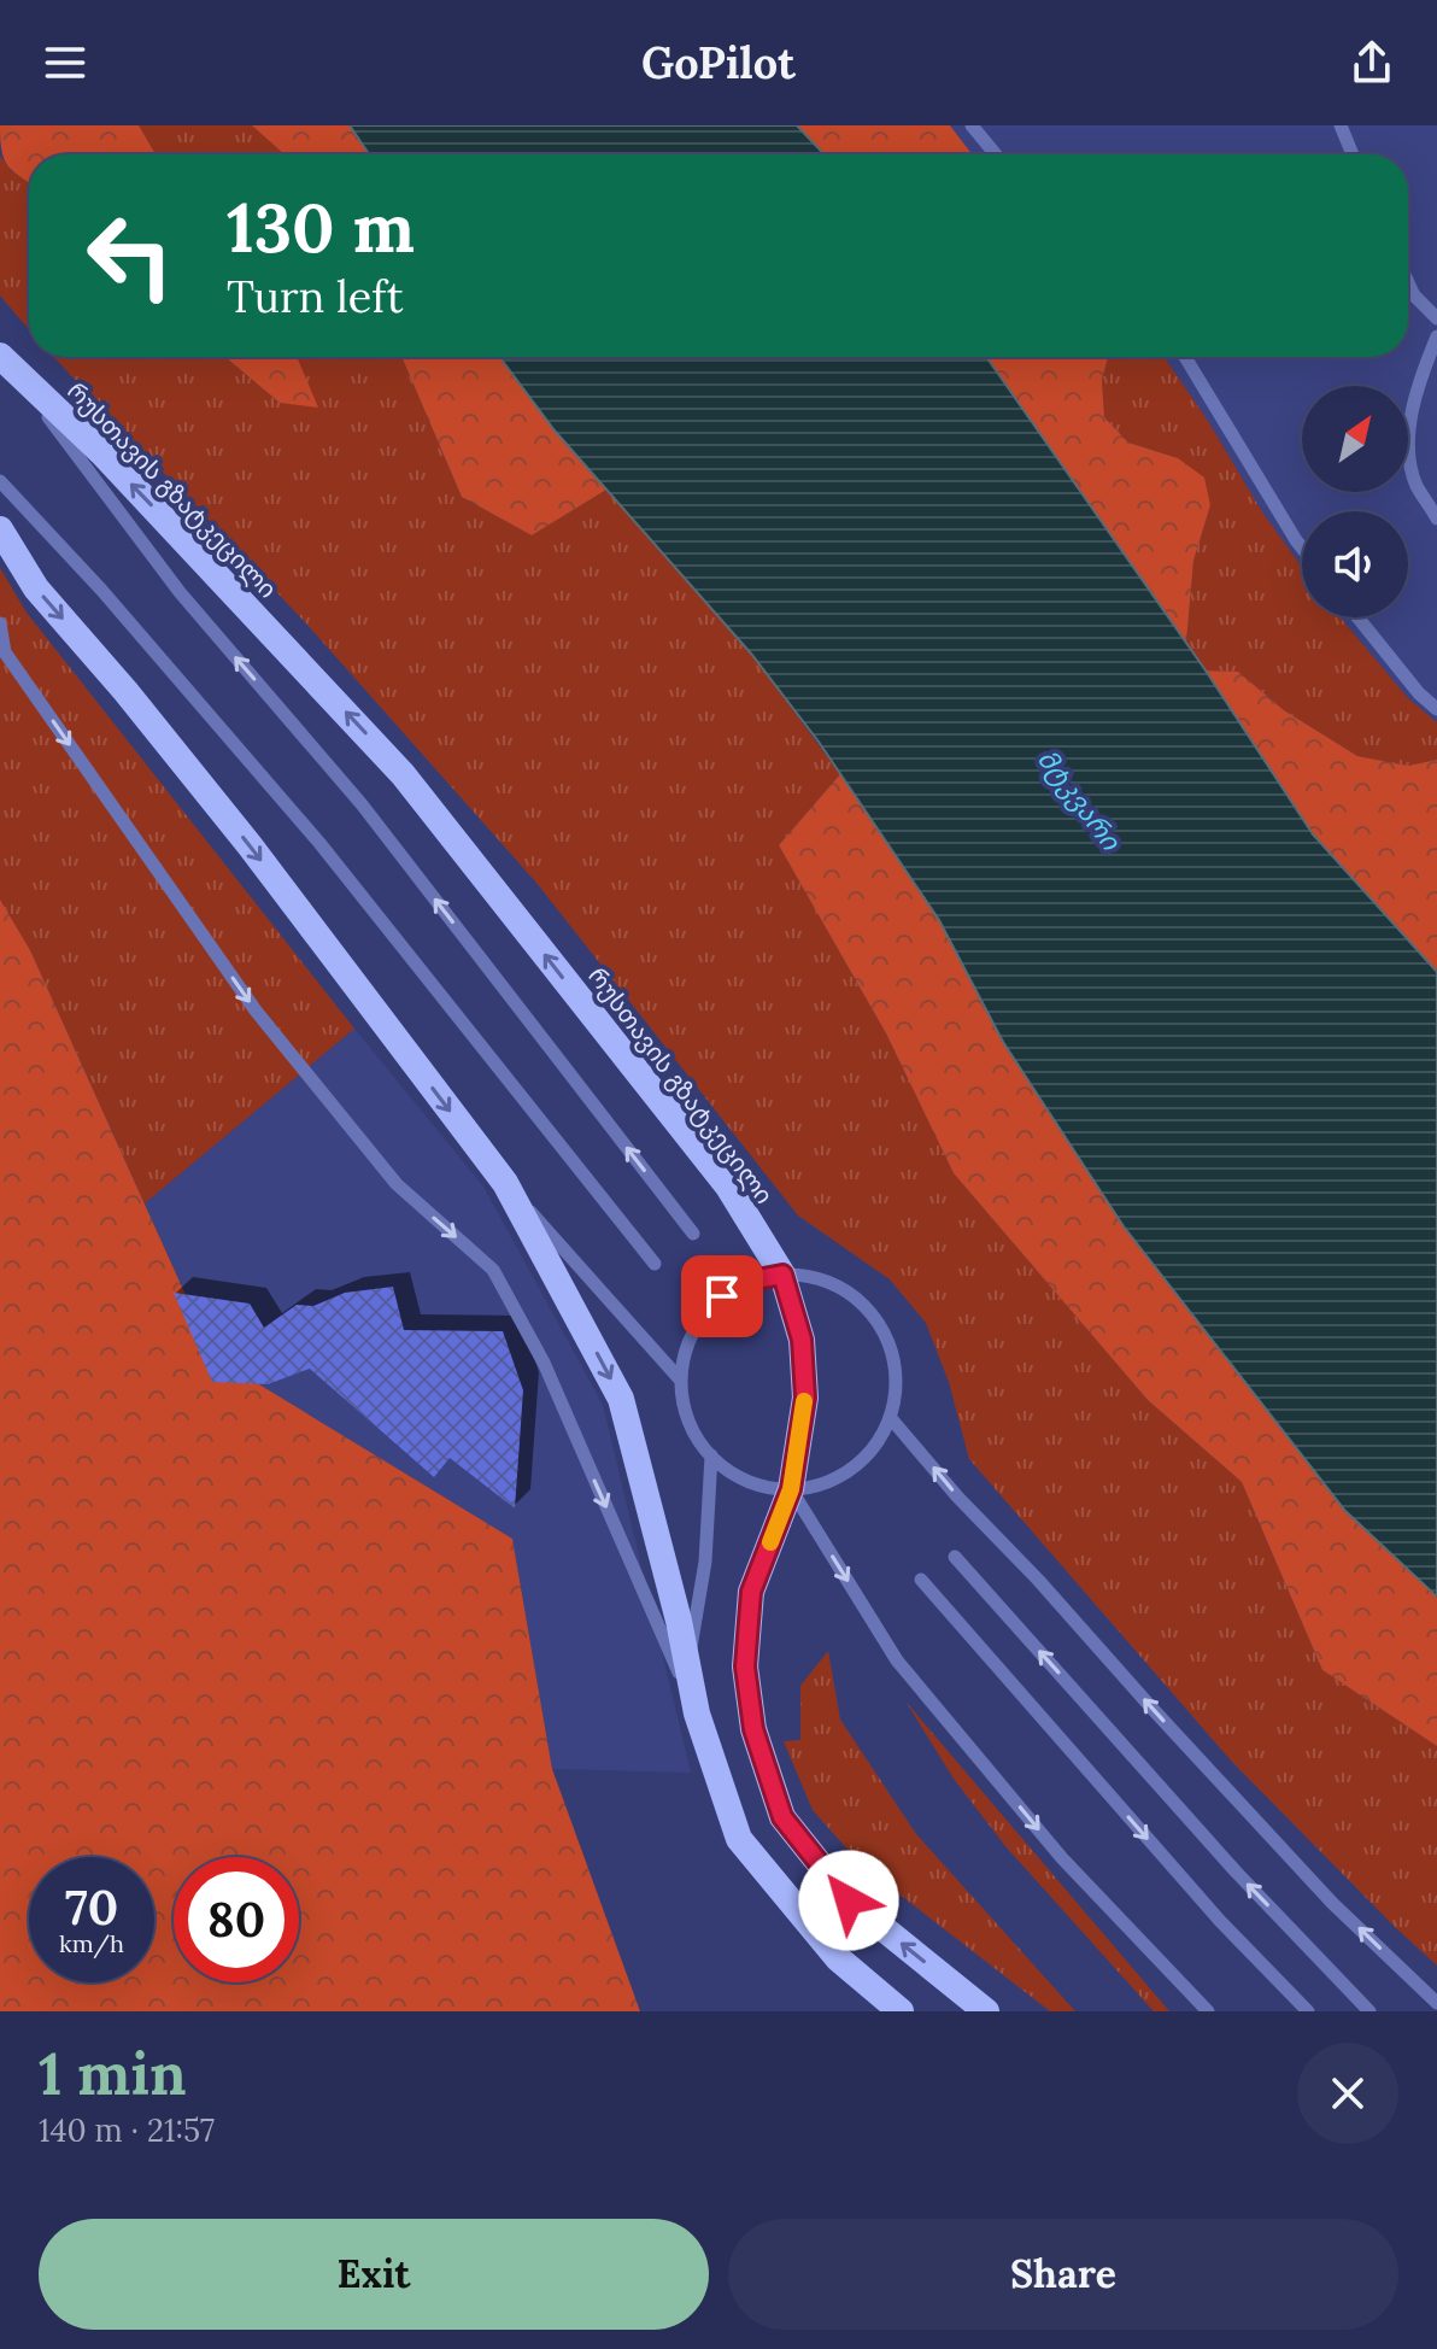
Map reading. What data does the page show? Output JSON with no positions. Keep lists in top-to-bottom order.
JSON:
{
  "streets": {
    "highway": ["რუსთავის გზატკეცილი"]
  },
  "water": ["მტკვარი"],
  "north": "top right",
  "page": {
    "header": "GoPilot",
    "turn": ["130 m", "Turn left"],
    "speed": "70 km/h",
    "limit": "80",
    "heading": ["1 min", "140 m · 21:57"],
    "buttons": ["Exit", "Share"]
  }
}
